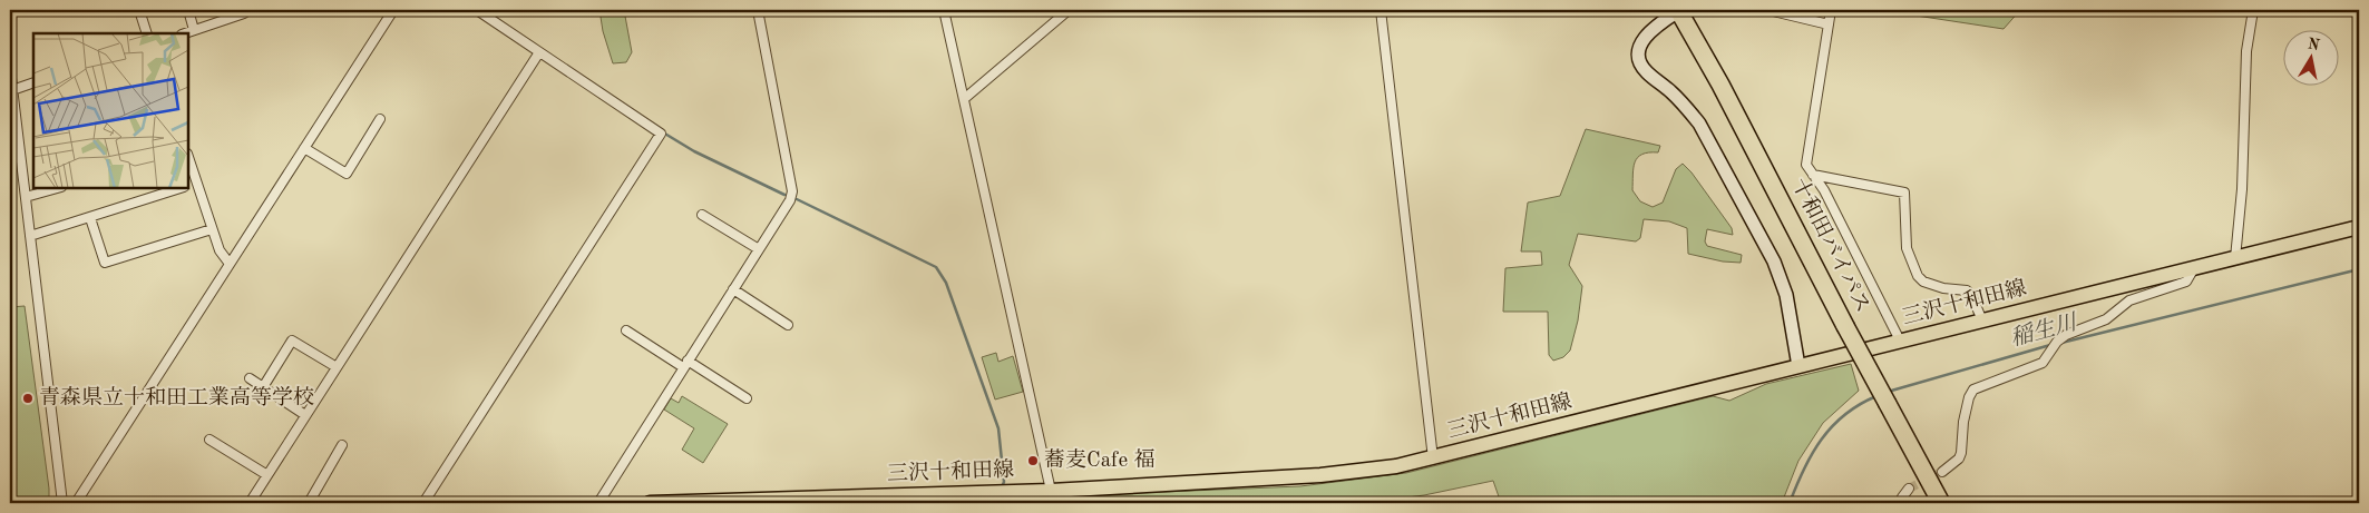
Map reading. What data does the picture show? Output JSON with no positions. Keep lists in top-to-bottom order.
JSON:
{
  "streets": {
    "highway": ["十和田バイパス"],
    "main road": ["三沢十和田線"]
  },
  "water": ["稲生川"],
  "places": ["青森県立十和田工業高等学校", "蕎麦Cafe 福"],
  "north": "top"
}
